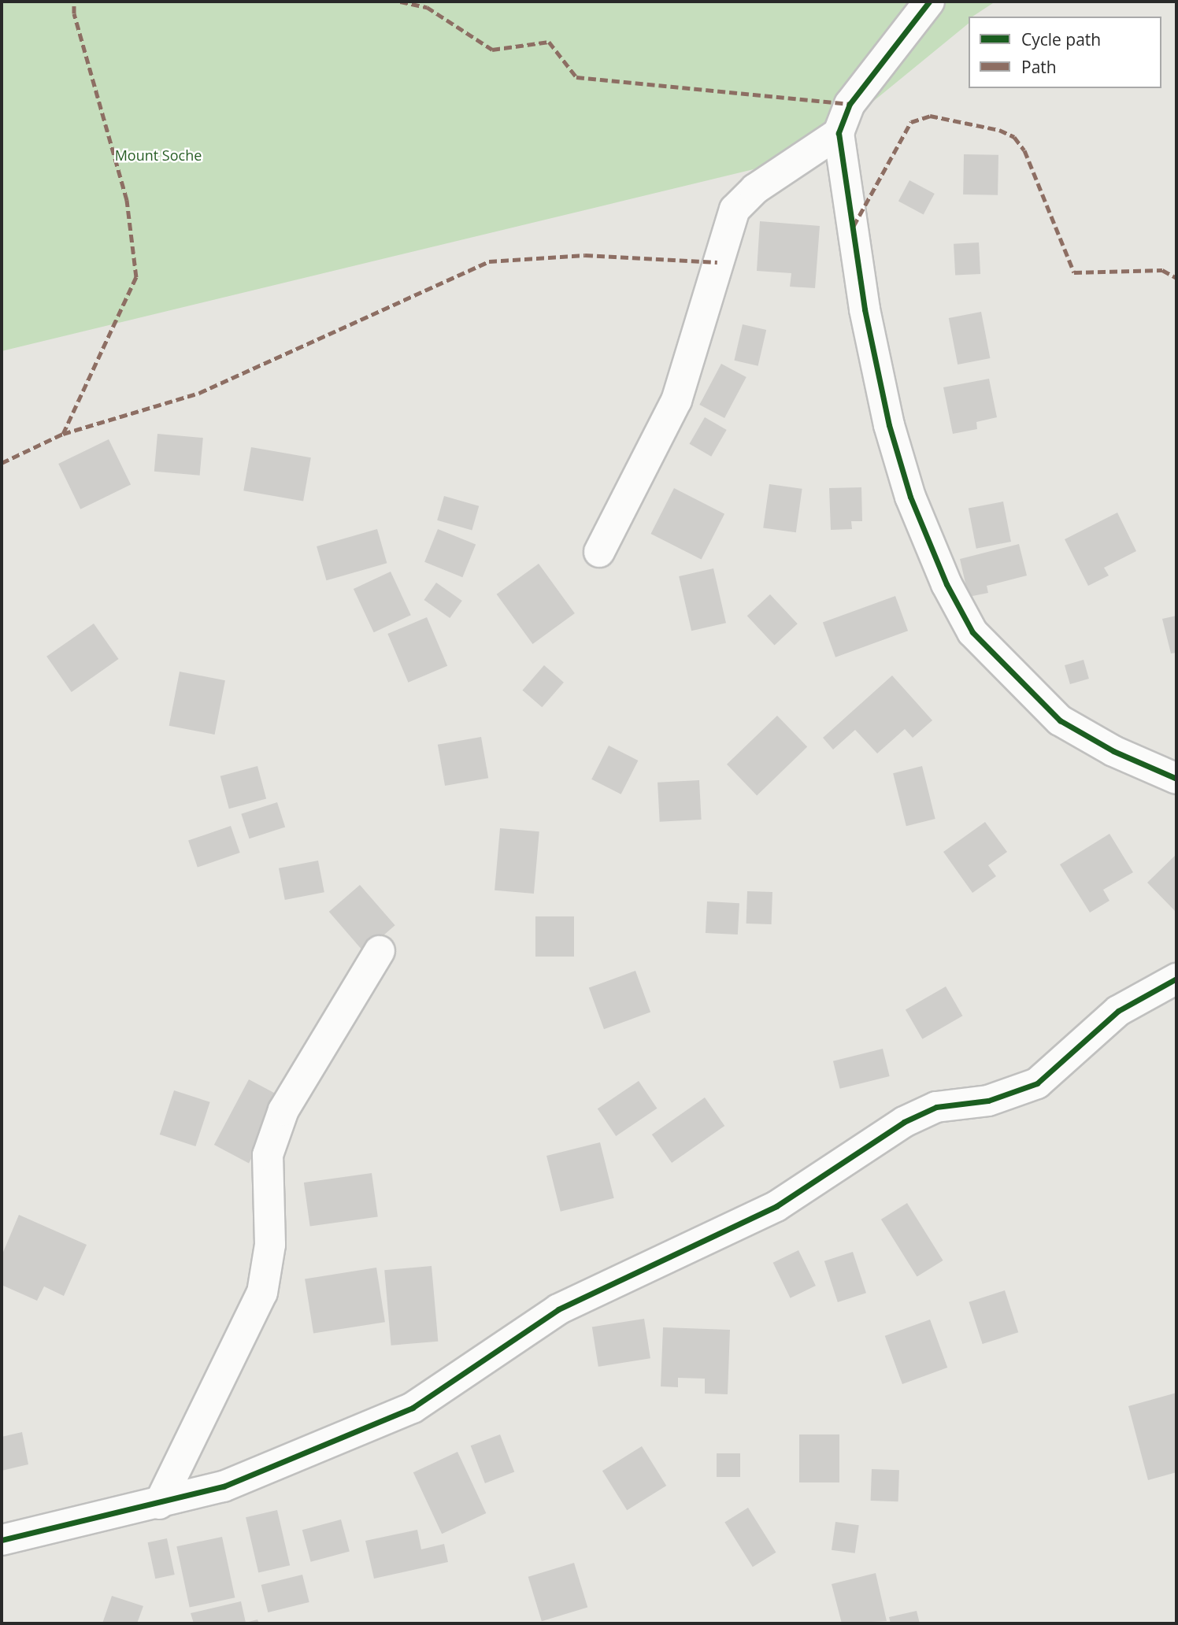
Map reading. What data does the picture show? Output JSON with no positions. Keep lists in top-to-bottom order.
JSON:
{
  "parks": ["Mount Soche"],
  "legend": ["Cycle path", "Path"]
}
